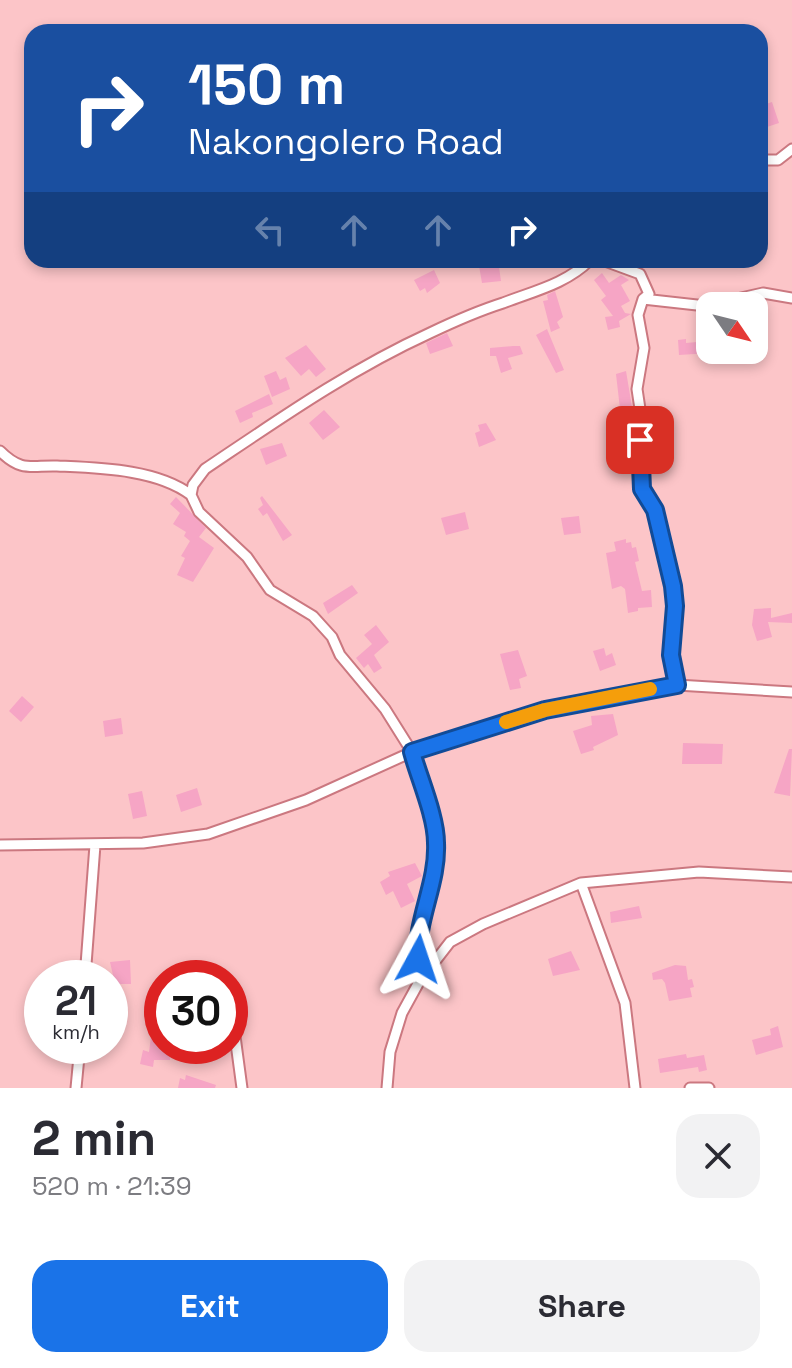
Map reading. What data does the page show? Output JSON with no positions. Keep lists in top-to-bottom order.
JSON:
{
  "north": "bottom right",
  "page": {
    "turn": ["150 m", "Nakongolero Road"],
    "speed": "21 km/h",
    "limit": "30",
    "heading": ["2 min", "520 m · 21:39"],
    "buttons": ["Exit", "Share"]
  }
}
